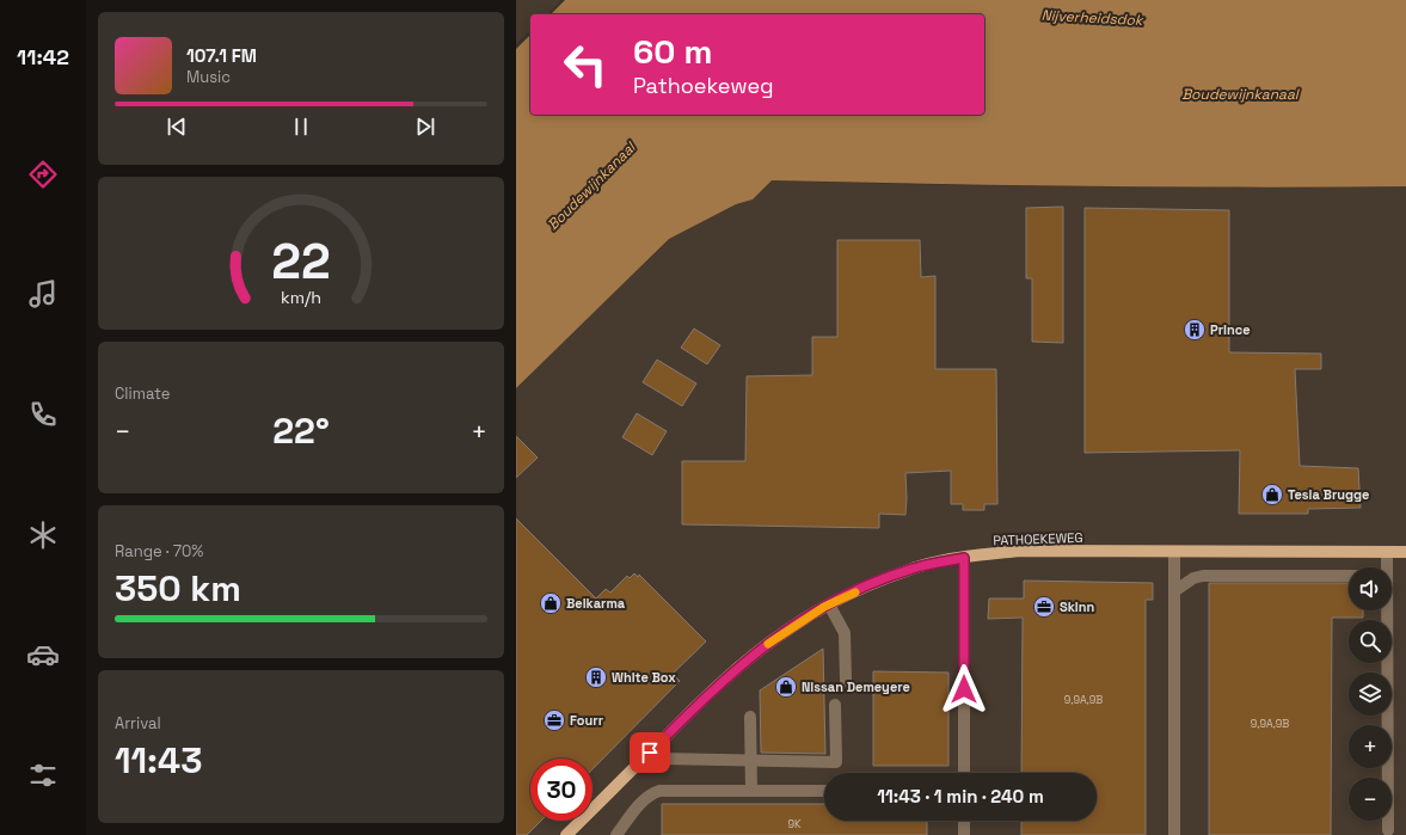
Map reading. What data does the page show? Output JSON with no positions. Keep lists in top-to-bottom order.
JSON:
{
  "streets": {
    "main road": ["PATHOEKEWEG"]
  },
  "water": ["Nijverheidsdok", "Boudewijnkanaal"],
  "places": {
    "building": ["Prince", "White Box"],
    "shop": ["Tesla Brugge", "Belkarma", "Nissan Demeyere"],
    "office": ["Skinn", "Fourr"]
  },
  "house_numbers": ["9,9A,9B", "9,9A,9B", "9K"],
  "page": {
    "tabs": "11:42",
    "turn": ["60 m", "Pathoekeweg"],
    "song": ["107.1 FM", "Music"],
    "tile": [
      "Climate",
      ["Range · 70%", "350 km"],
      ["Arrival", "11:43"]
    ],
    "heat": ["−", "22°", "+"],
    "map_buttons": ["+", "−"],
    "limit": "30",
    "trip": "11:43 · 1 min · 240 m",
    "gauge": ["22", "km/h"]
  }
}
